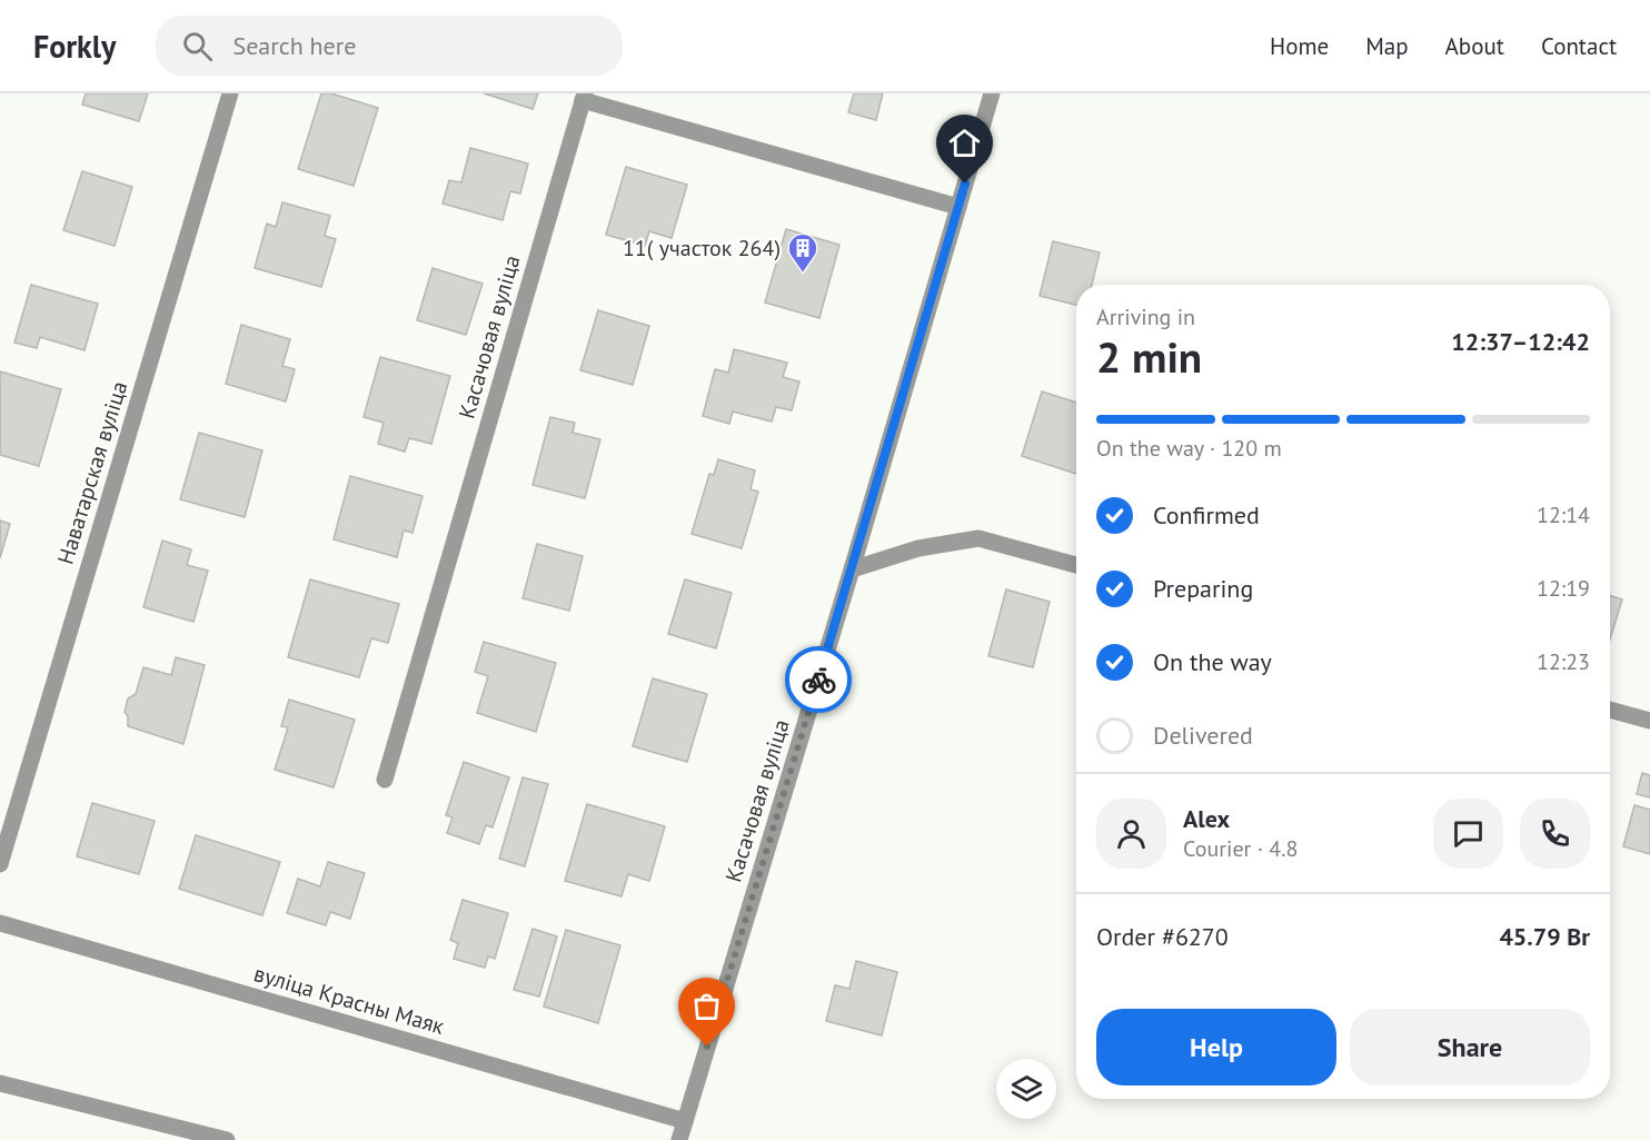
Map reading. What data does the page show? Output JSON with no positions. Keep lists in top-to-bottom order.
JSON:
{
  "streets": {
    "street": ["Касачовая вуліца", "Наватарская вуліца", "вуліца Красны Маяк"]
  },
  "crossings": [
    ["Касачовая вуліца", "вуліца Красны Маяк"]
  ],
  "places": {
    "building": ["11( участок 264)"]
  },
  "page": {
    "header": "Forkly",
    "search": "Search here",
    "nav": [
      "Home",
      "Map",
      "About",
      "Contact"
    ],
    "heading": ["2 min", "Arriving in", "12:37–12:42"],
    "panel": [
      "Alex",
      "Courier · 4.8",
      "Order #6270",
      "45.79 Br"
    ],
    "bar": "On the way · 120 m",
    "list": [
      ["Confirmed", "12:14"],
      ["Preparing", "12:19"],
      ["On the way", "12:23"],
      "Delivered"
    ],
    "buttons": ["Help", "Share"]
  }
}
